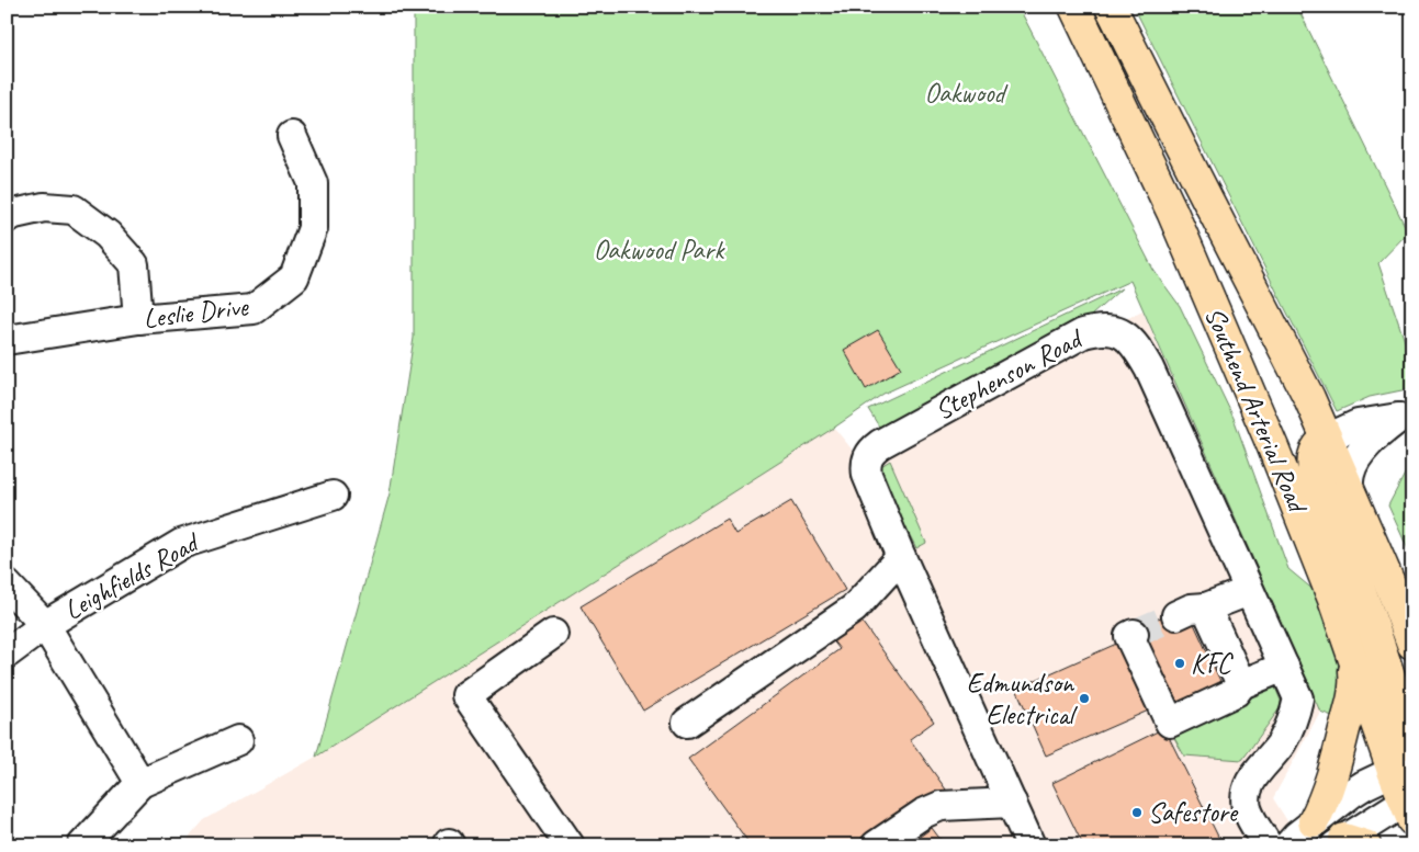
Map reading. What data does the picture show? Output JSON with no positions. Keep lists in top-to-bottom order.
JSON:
{
  "streets": {
    "highway": ["Southend Arterial Road"],
    "street": ["Leslie Drive", "Stephenson Road", "Leighfields Road"]
  },
  "parks": ["Oakwood", "Oakwood Park"],
  "places": ["KFC", "Edmundson Electrical", "Safestore"]
}
